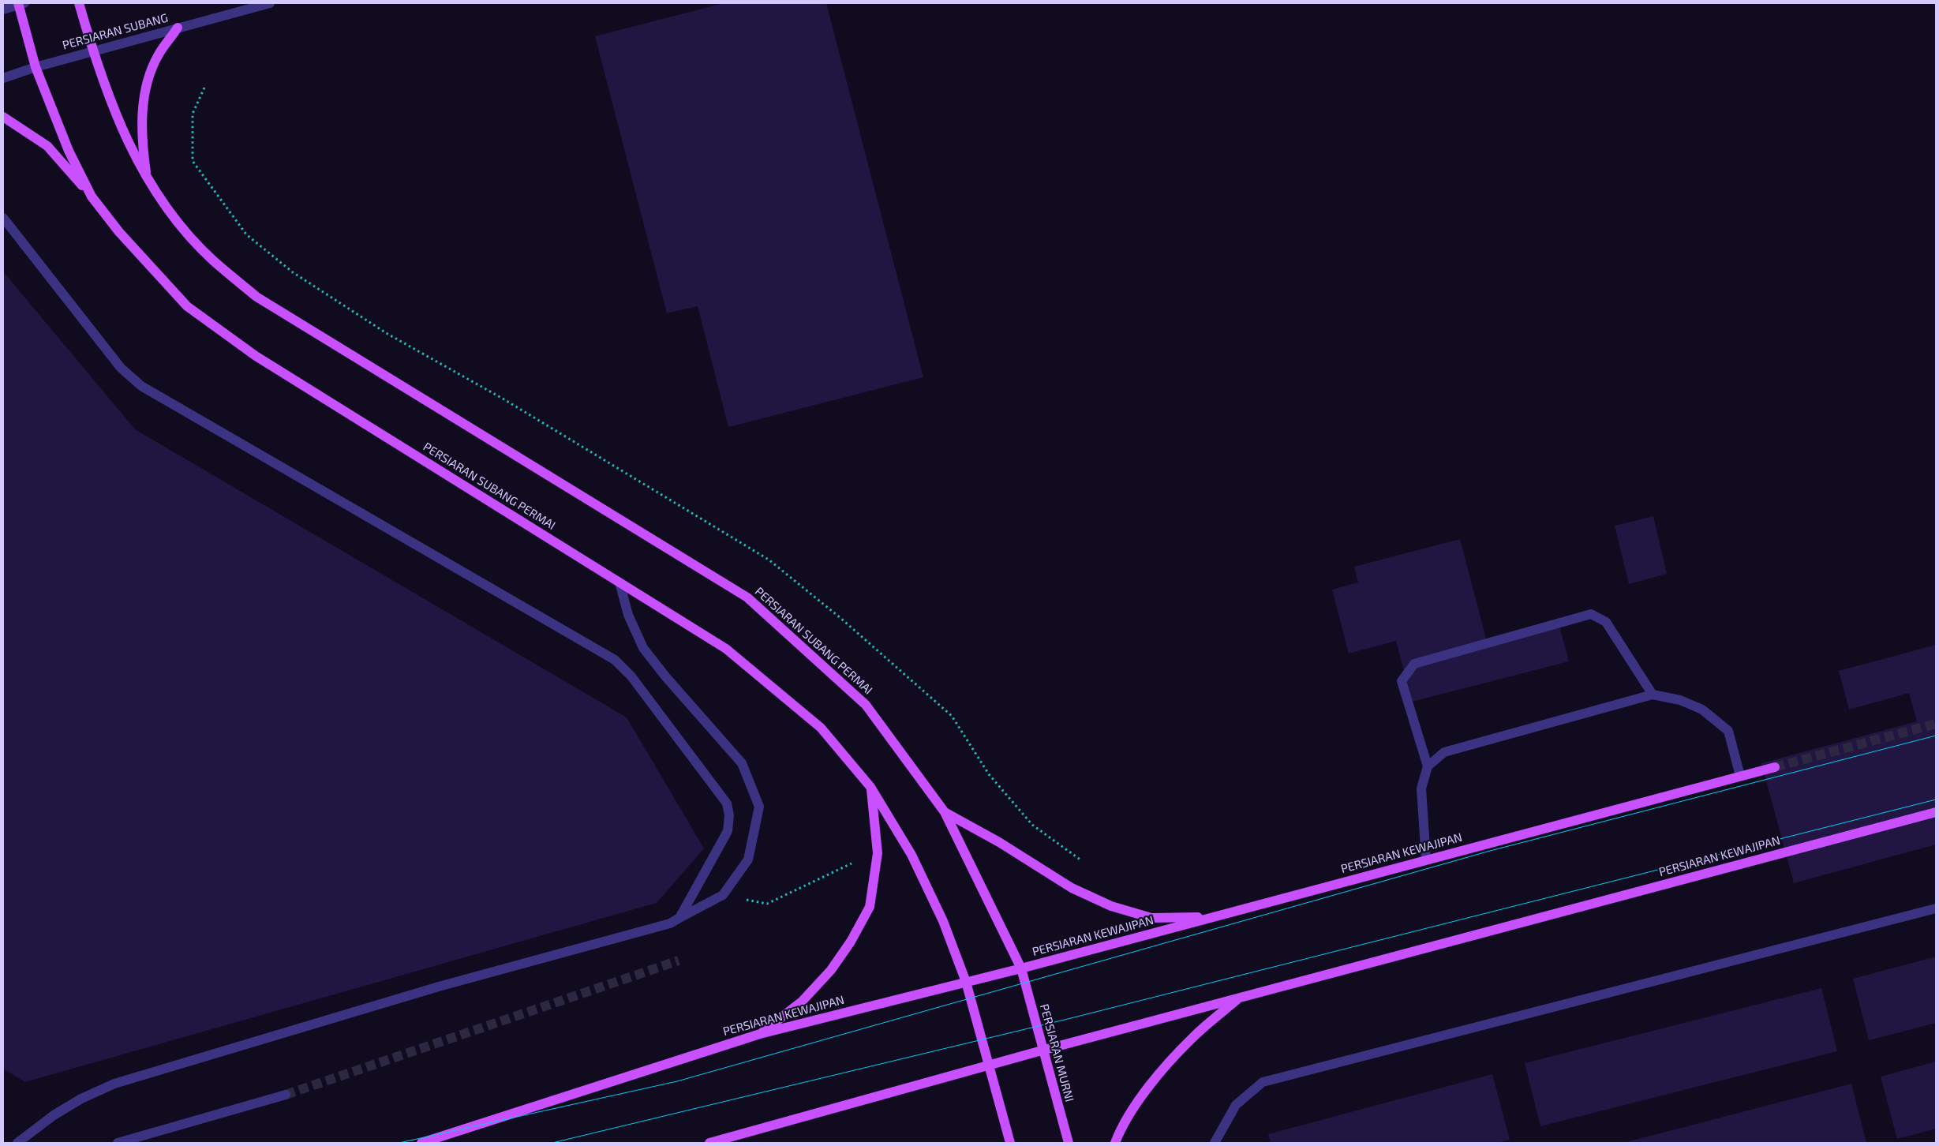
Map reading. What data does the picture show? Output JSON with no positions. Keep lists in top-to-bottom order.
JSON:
{
  "streets": {
    "main road": ["PERSIARAN SUBANG PERMAI", "PERSIARAN KEWAJIPAN", "PERSIARAN MURNI"],
    "street": ["PERSIARAN SUBANG"]
  },
  "crossings": [
    ["PERSIARAN SUBANG", "PERSIARAN SUBANG PERMAI"],
    ["PERSIARAN SUBANG PERMAI", "PERSIARAN KEWAJIPAN"],
    ["PERSIARAN SUBANG PERMAI", "PERSIARAN MURNI"],
    ["PERSIARAN KEWAJIPAN", "PERSIARAN MURNI"]
  ]
}
